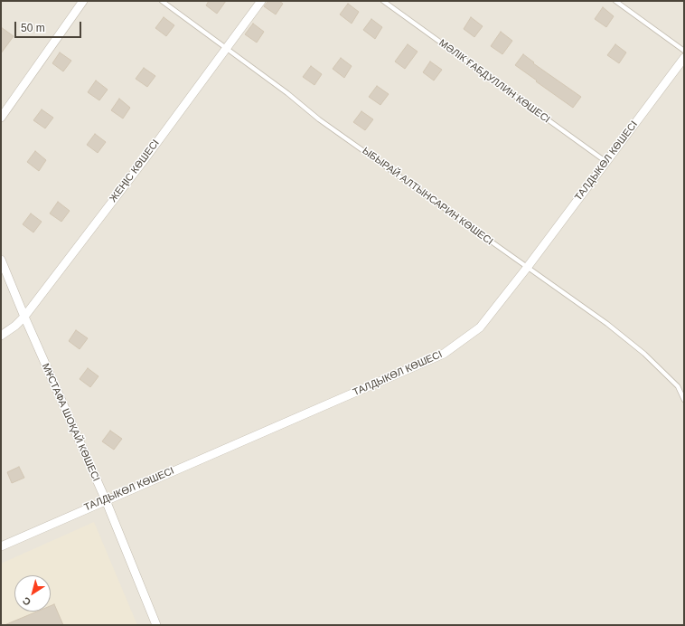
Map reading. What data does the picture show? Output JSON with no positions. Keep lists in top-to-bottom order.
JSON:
{
  "streets": {
    "street": ["ТАЛДЫКӨЛ КӨШЕСІ", "ЖЕҢІС КӨШЕСІ", "МҰСТАФА ШОҚАЙ КӨШЕСІ"],
    "lane": ["МӘЛІК ҒАБДУЛЛИН КӨШЕСІ", "ЫБЫРАЙ АЛТЫНСАРИН КӨШЕСІ"]
  },
  "crossings": [
    ["МӘЛІК ҒАБДУЛЛИН КӨШЕСІ", "ТАЛДЫКӨЛ КӨШЕСІ"],
    ["ТАЛДЫКӨЛ КӨШЕСІ", "ЫБЫРАЙ АЛТЫНСАРИН КӨШЕСІ"],
    ["ТАЛДЫКӨЛ КӨШЕСІ", "МҰСТАФА ШОҚАЙ КӨШЕСІ"],
    ["ЖЕҢІС КӨШЕСІ", "ЫБЫРАЙ АЛТЫНСАРИН КӨШЕСІ"],
    ["ЖЕҢІС КӨШЕСІ", "МҰСТАФА ШОҚАЙ КӨШЕСІ"]
  ],
  "scale_bar": "50 m",
  "north": "bottom left"
}
